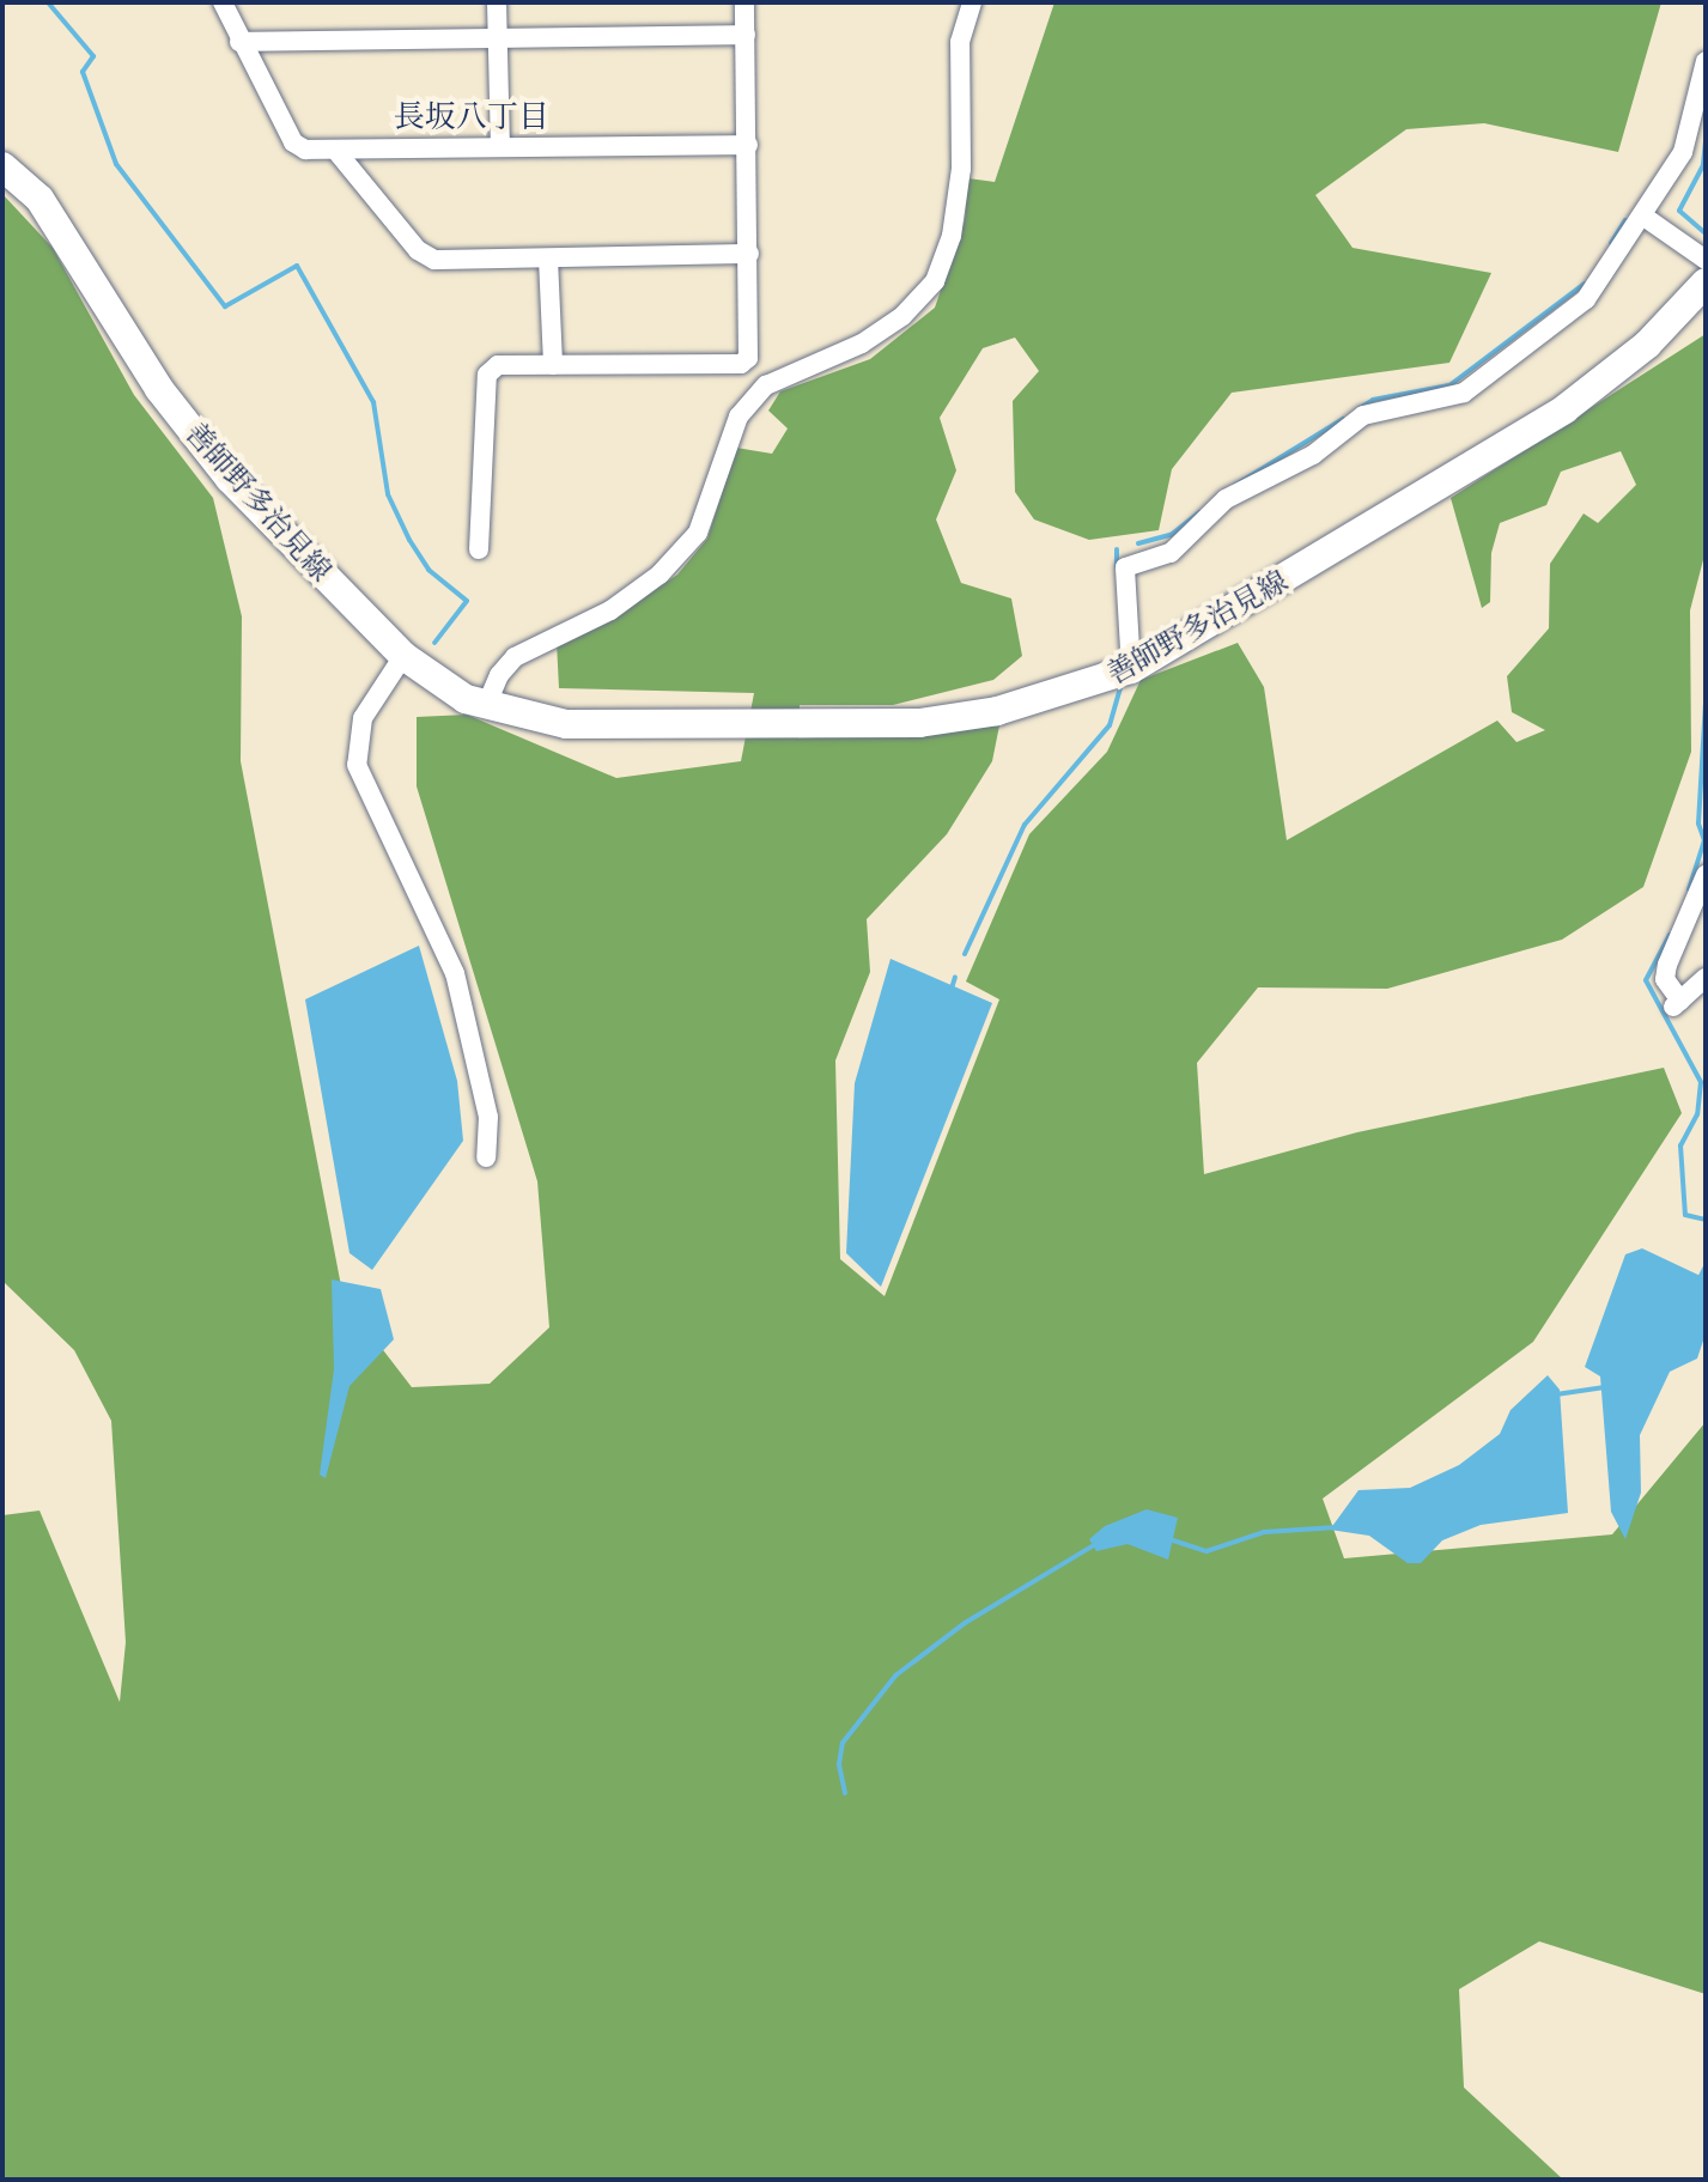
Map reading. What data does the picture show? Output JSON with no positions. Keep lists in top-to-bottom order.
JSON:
{
  "streets": {
    "main road": ["善師野多治見線"]
  },
  "districts": ["長坂八丁目"]
}
